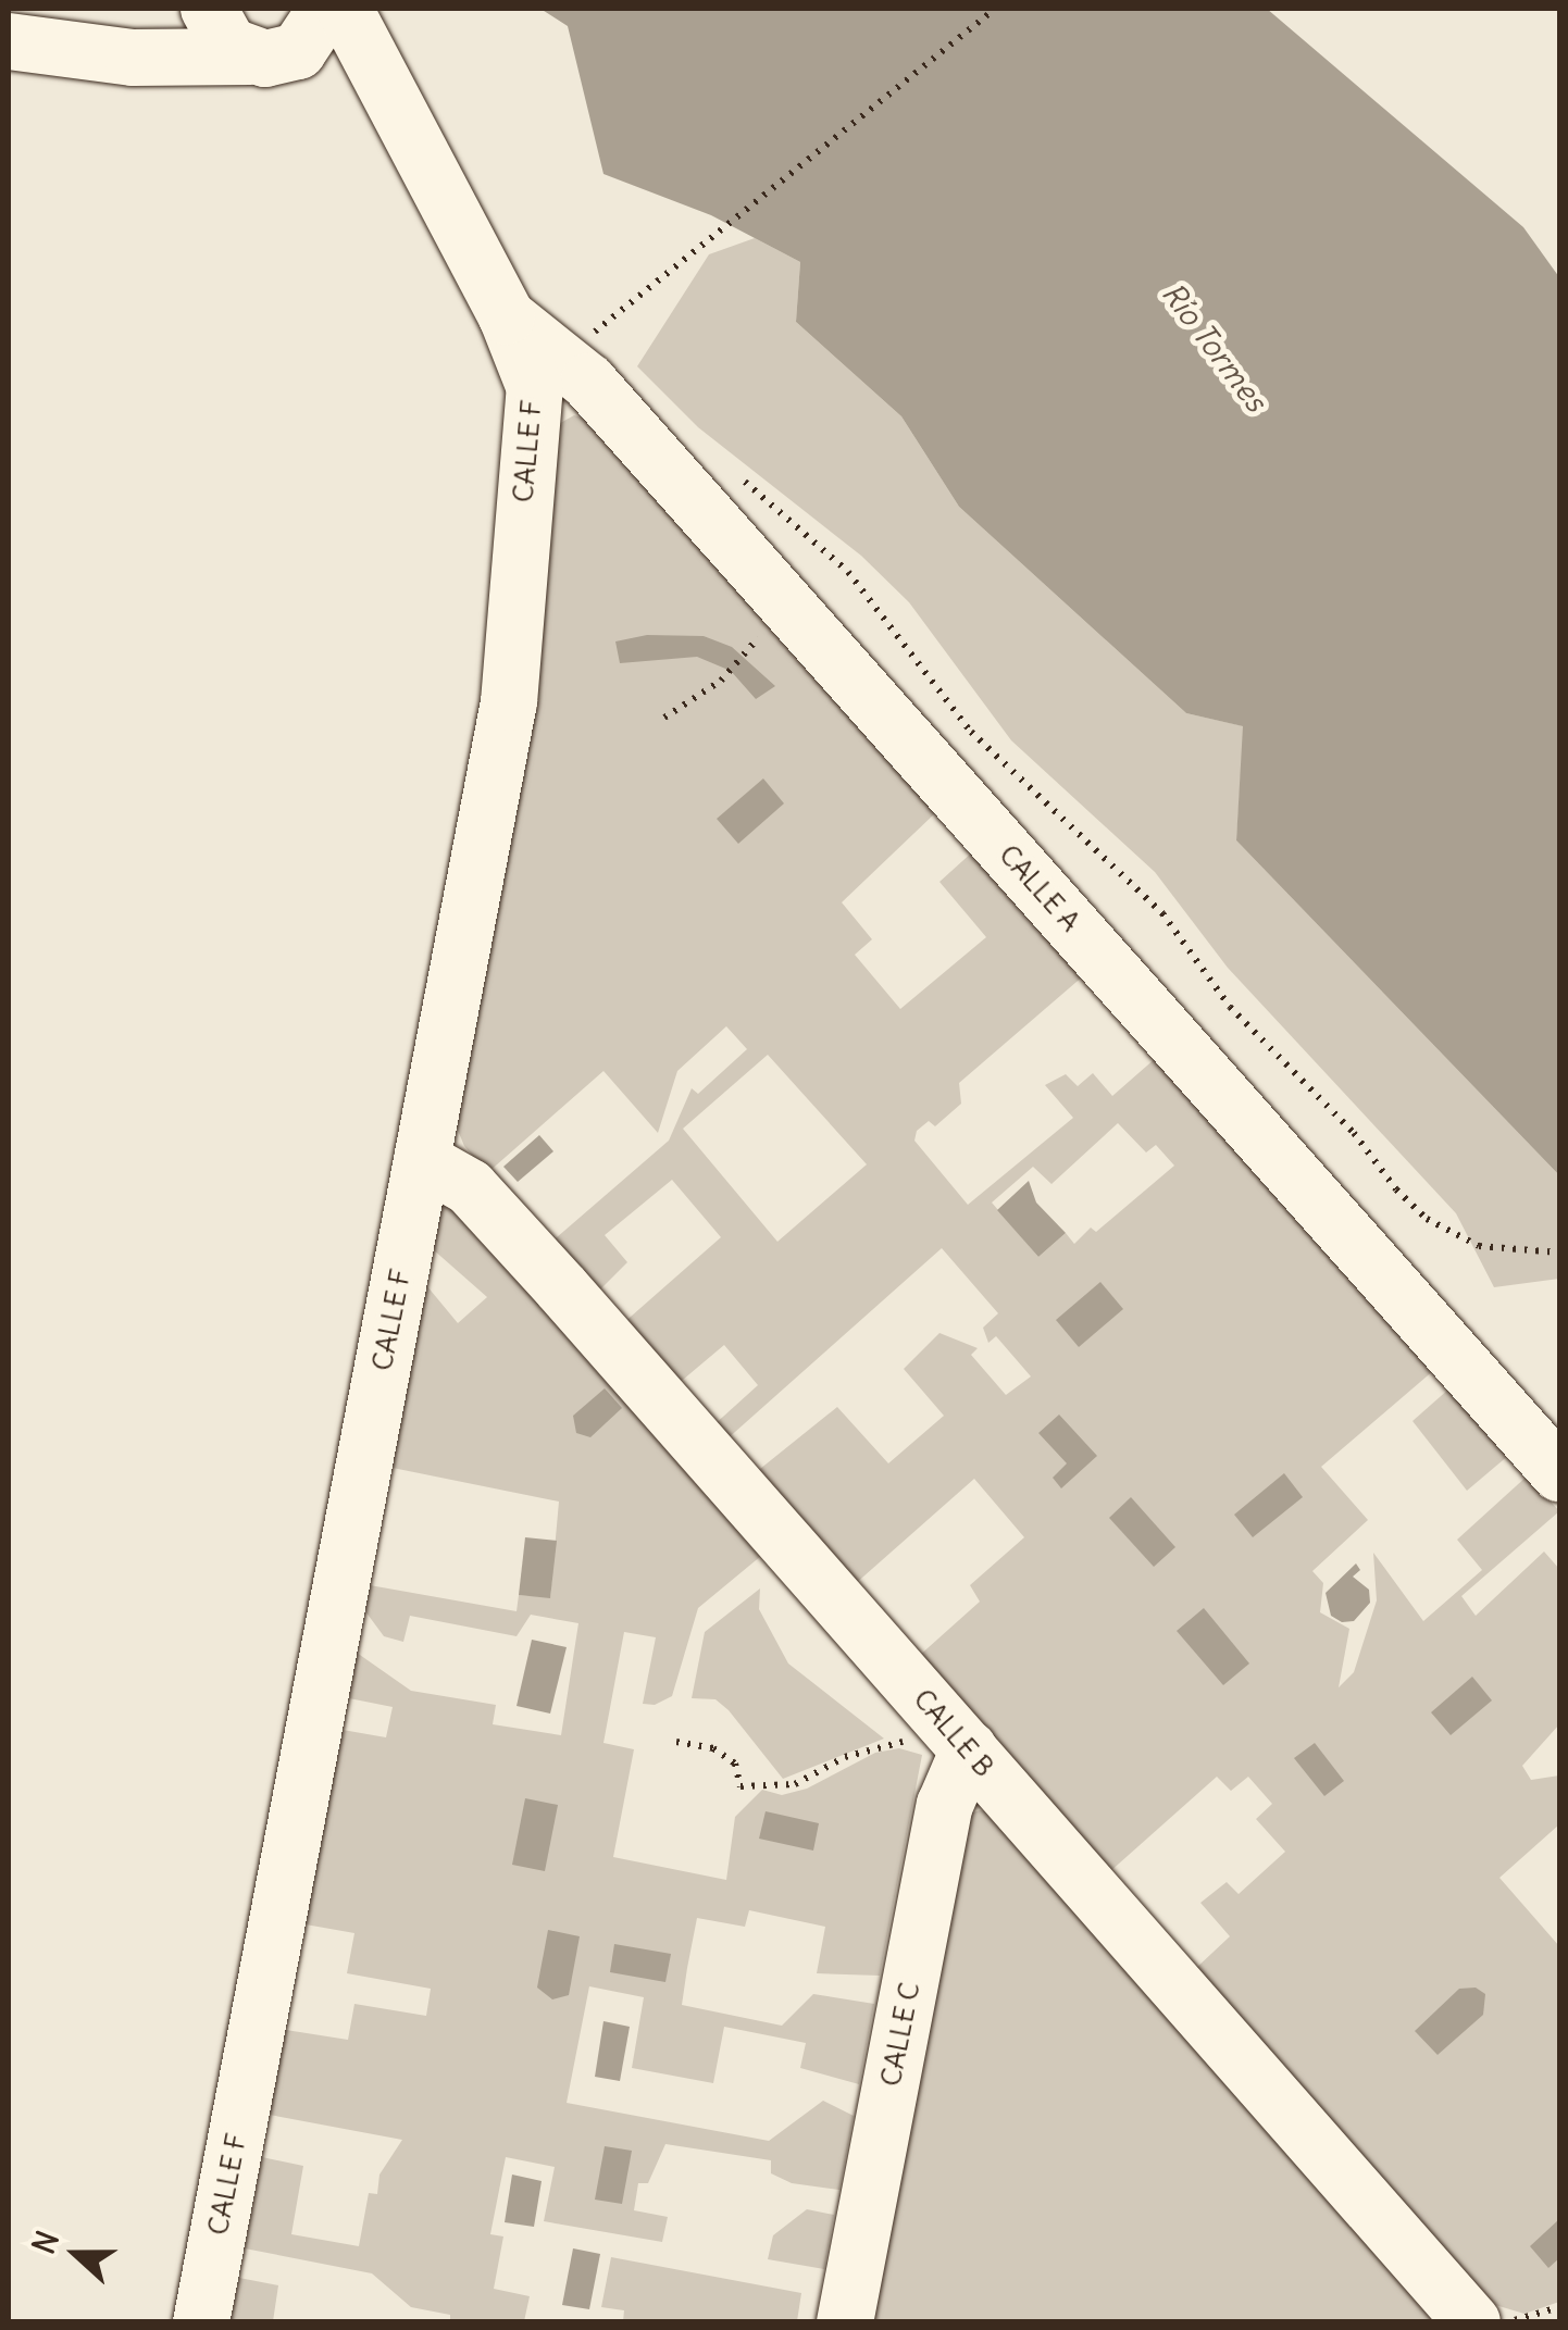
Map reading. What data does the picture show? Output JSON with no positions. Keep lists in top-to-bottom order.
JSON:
{
  "streets": {
    "street": [
      "CALLE F",
      "CALLE A",
      "CALLE B",
      "CALLE C"
    ]
  },
  "crossings": [
    ["CALLE F", "CALLE A"],
    ["CALLE F", "CALLE B"],
    ["CALLE B", "CALLE C"]
  ],
  "water": ["Río Tormes"],
  "north": "left"
}
